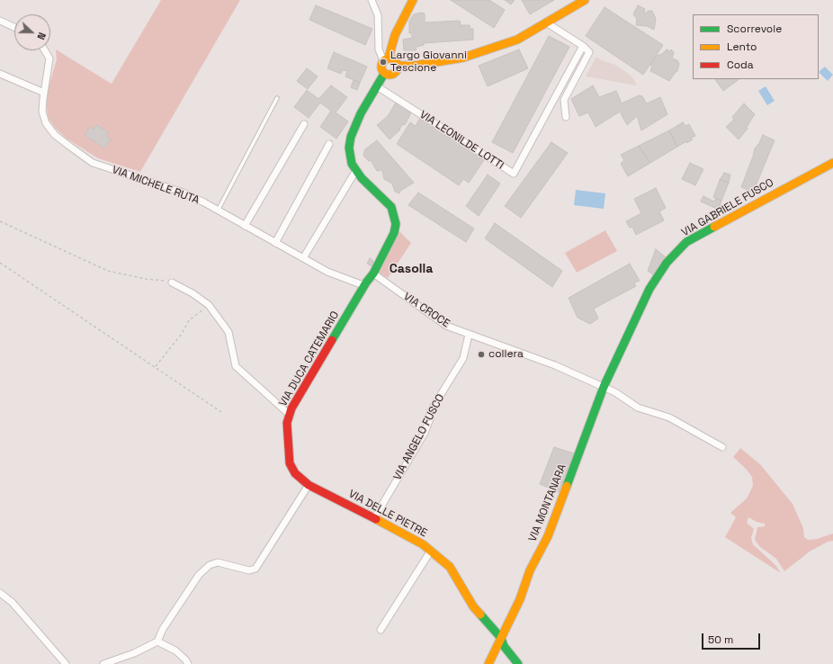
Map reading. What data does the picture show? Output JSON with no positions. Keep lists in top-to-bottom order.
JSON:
{
  "streets": {
    "street": [
      "VIA LEONILDE LOTTI",
      "VIA MICHELE RUTA",
      "VIA GABRIELE FUSCO",
      "VIA CROCE",
      "VIA DUCA CATEMARIO",
      "VIA ANGELO FUSCO",
      "VIA MONTANARA",
      "VIA DELLE PIETRE"
    ]
  },
  "crossings": [
    ["VIA LEONILDE LOTTI", "VIA DUCA CATEMARIO"],
    ["VIA MICHELE RUTA", "VIA DUCA CATEMARIO"],
    ["VIA GABRIELE FUSCO", "VIA CROCE"],
    ["VIA GABRIELE FUSCO", "VIA MONTANARA"],
    ["VIA CROCE", "VIA DUCA CATEMARIO"],
    ["VIA CROCE", "VIA ANGELO FUSCO"],
    ["VIA CROCE", "VIA MONTANARA"],
    ["VIA DUCA CATEMARIO", "VIA DELLE PIETRE"],
    ["VIA ANGELO FUSCO", "VIA DELLE PIETRE"],
    ["VIA MONTANARA", "VIA DELLE PIETRE"]
  ],
  "districts": ["Casolla"],
  "places": ["Largo Giovanni Tescione", "collera"],
  "legend": ["Scorrevole", "Lento", "Coda"],
  "scale_bar": "50 m",
  "north": "right"
}
